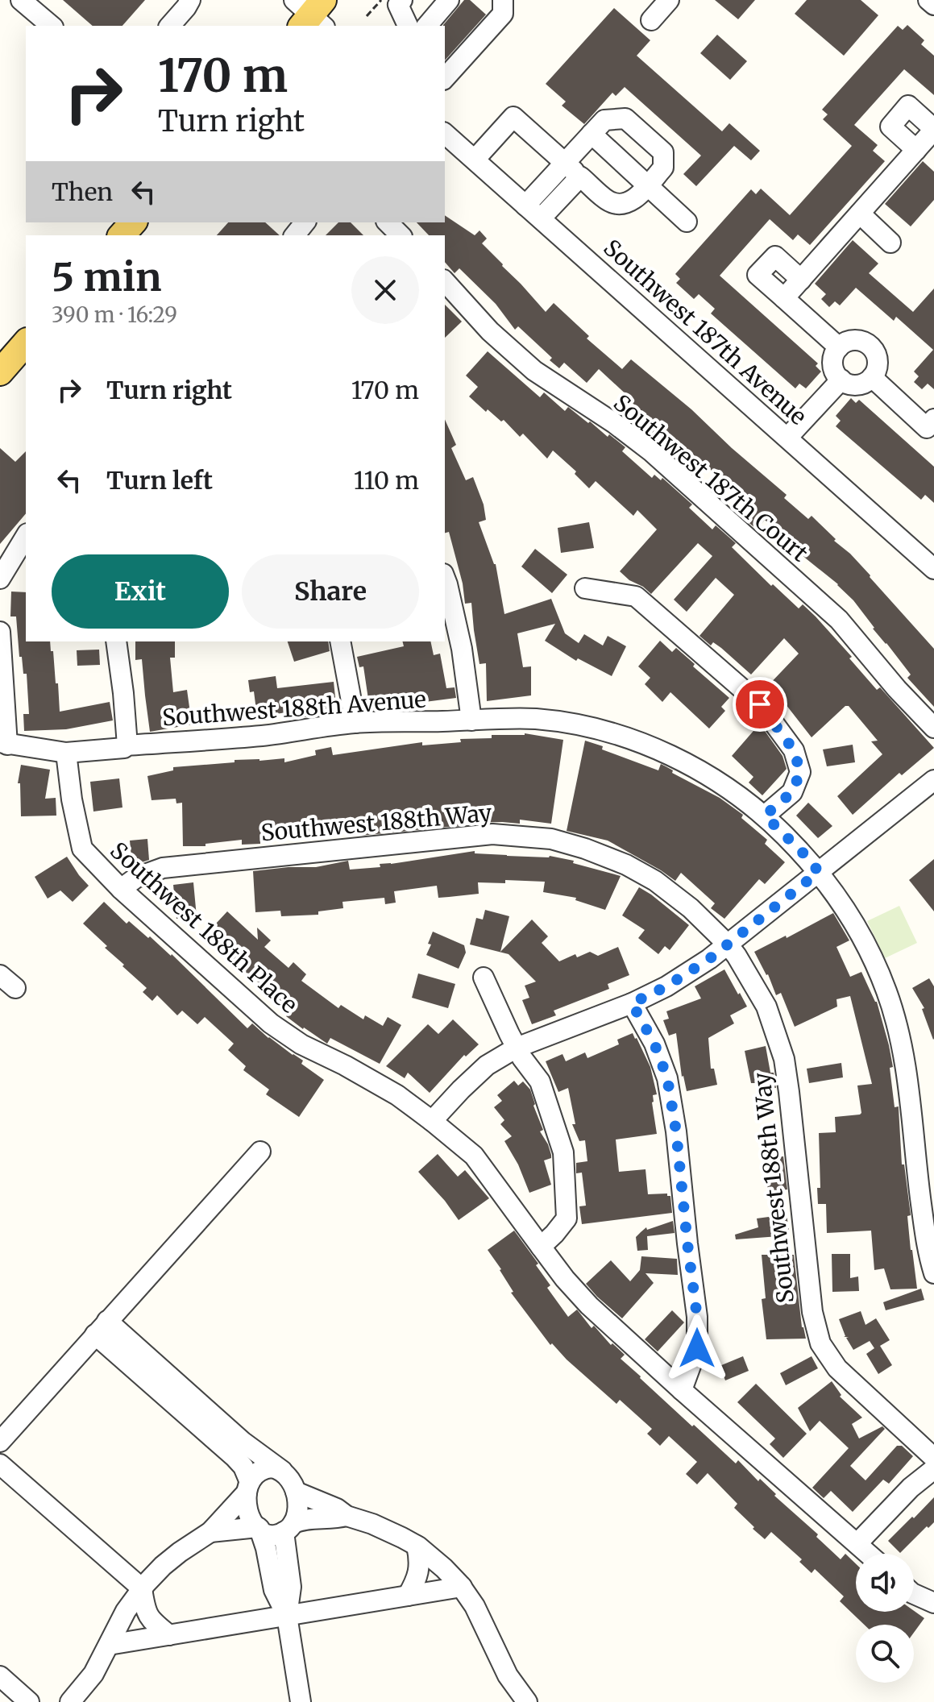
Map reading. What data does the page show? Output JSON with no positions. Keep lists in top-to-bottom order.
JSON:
{
  "streets": {
    "street": [
      "Southwest 187th Avenue",
      "Southwest 187th Court",
      "Southwest 188th Avenue",
      "Southwest 188th Way",
      "Southwest 188th Place"
    ]
  },
  "crossings": [
    ["Southwest 188th Avenue", "Southwest 188th Place"],
    ["Southwest 188th Way", "Southwest 188th Place"]
  ],
  "page": {
    "turn": ["170 m", "Turn right"],
    "then": "Then",
    "heading": ["5 min", "390 m · 16:29"],
    "list": [
      {
        "name": "Turn right",
        "value": "170 m"
      },
      {
        "name": "Turn left",
        "value": "110 m"
      }
    ],
    "buttons": ["Exit", "Share"]
  }
}
